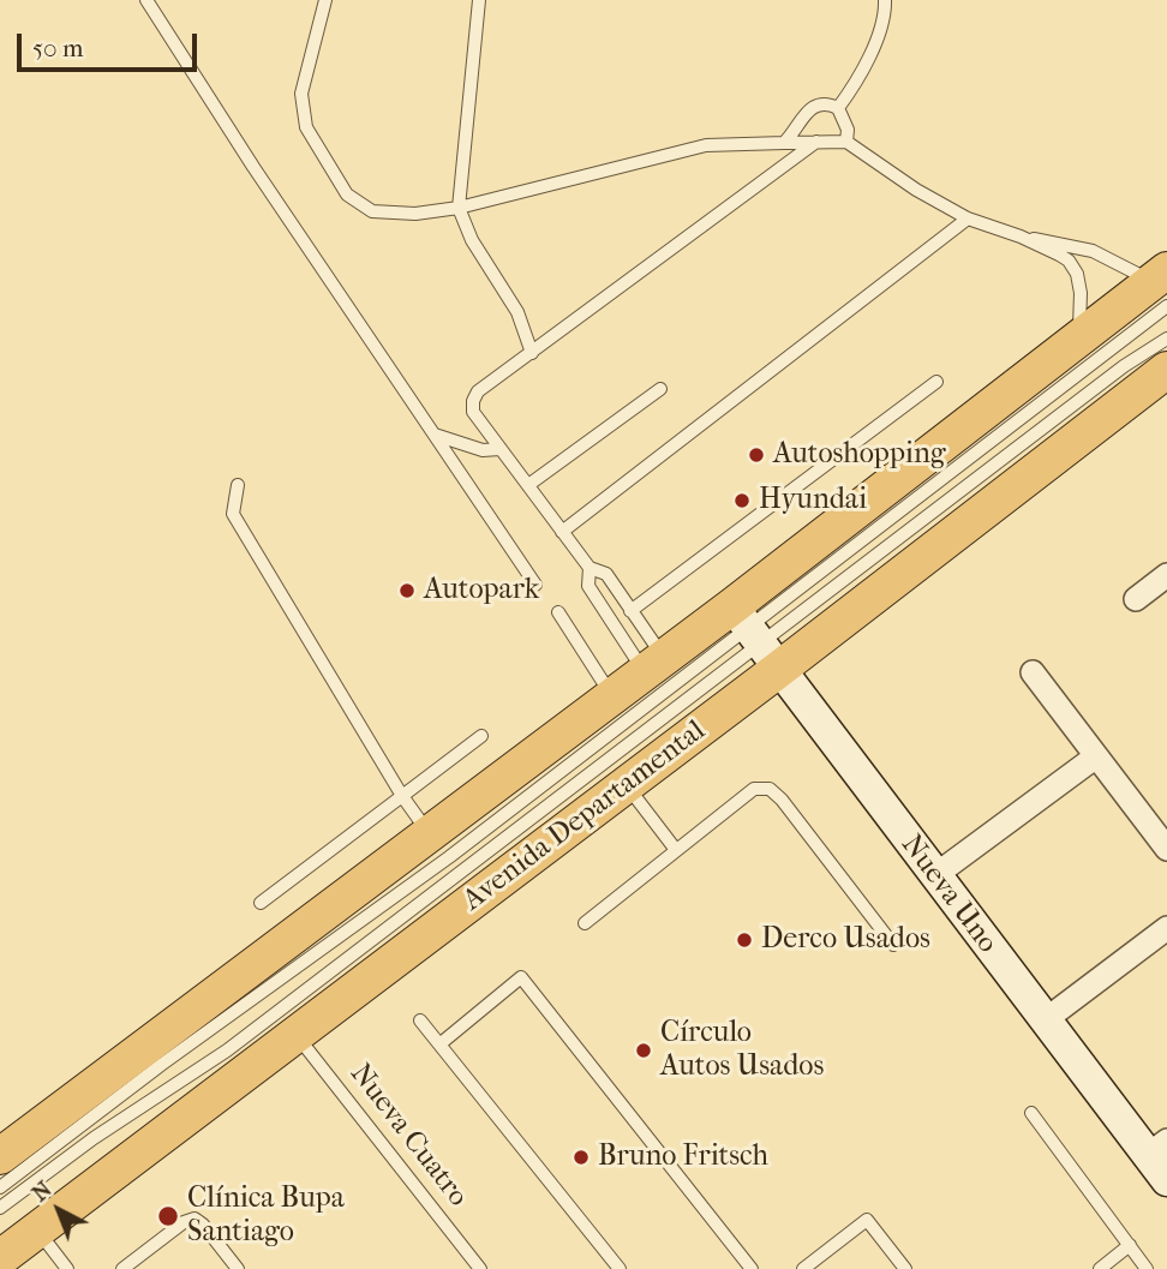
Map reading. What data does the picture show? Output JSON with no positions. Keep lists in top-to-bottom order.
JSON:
{
  "streets": {
    "main road": ["Avenida Departamental"],
    "street": ["Nueva Uno"],
    "lane": ["Nueva Cuatro"]
  },
  "crossings": [
    ["Avenida Departamental", "Nueva Uno"],
    ["Avenida Departamental", "Nueva Cuatro"]
  ],
  "places": [
    "Autoshopping",
    "Hyundai",
    "Autopark",
    "Derco Usados",
    "Círculo Autos Usados",
    "Bruno Fritsch",
    "Clínica Bupa Santiago"
  ],
  "scale_bar": "50 m",
  "north": "top left"
}
